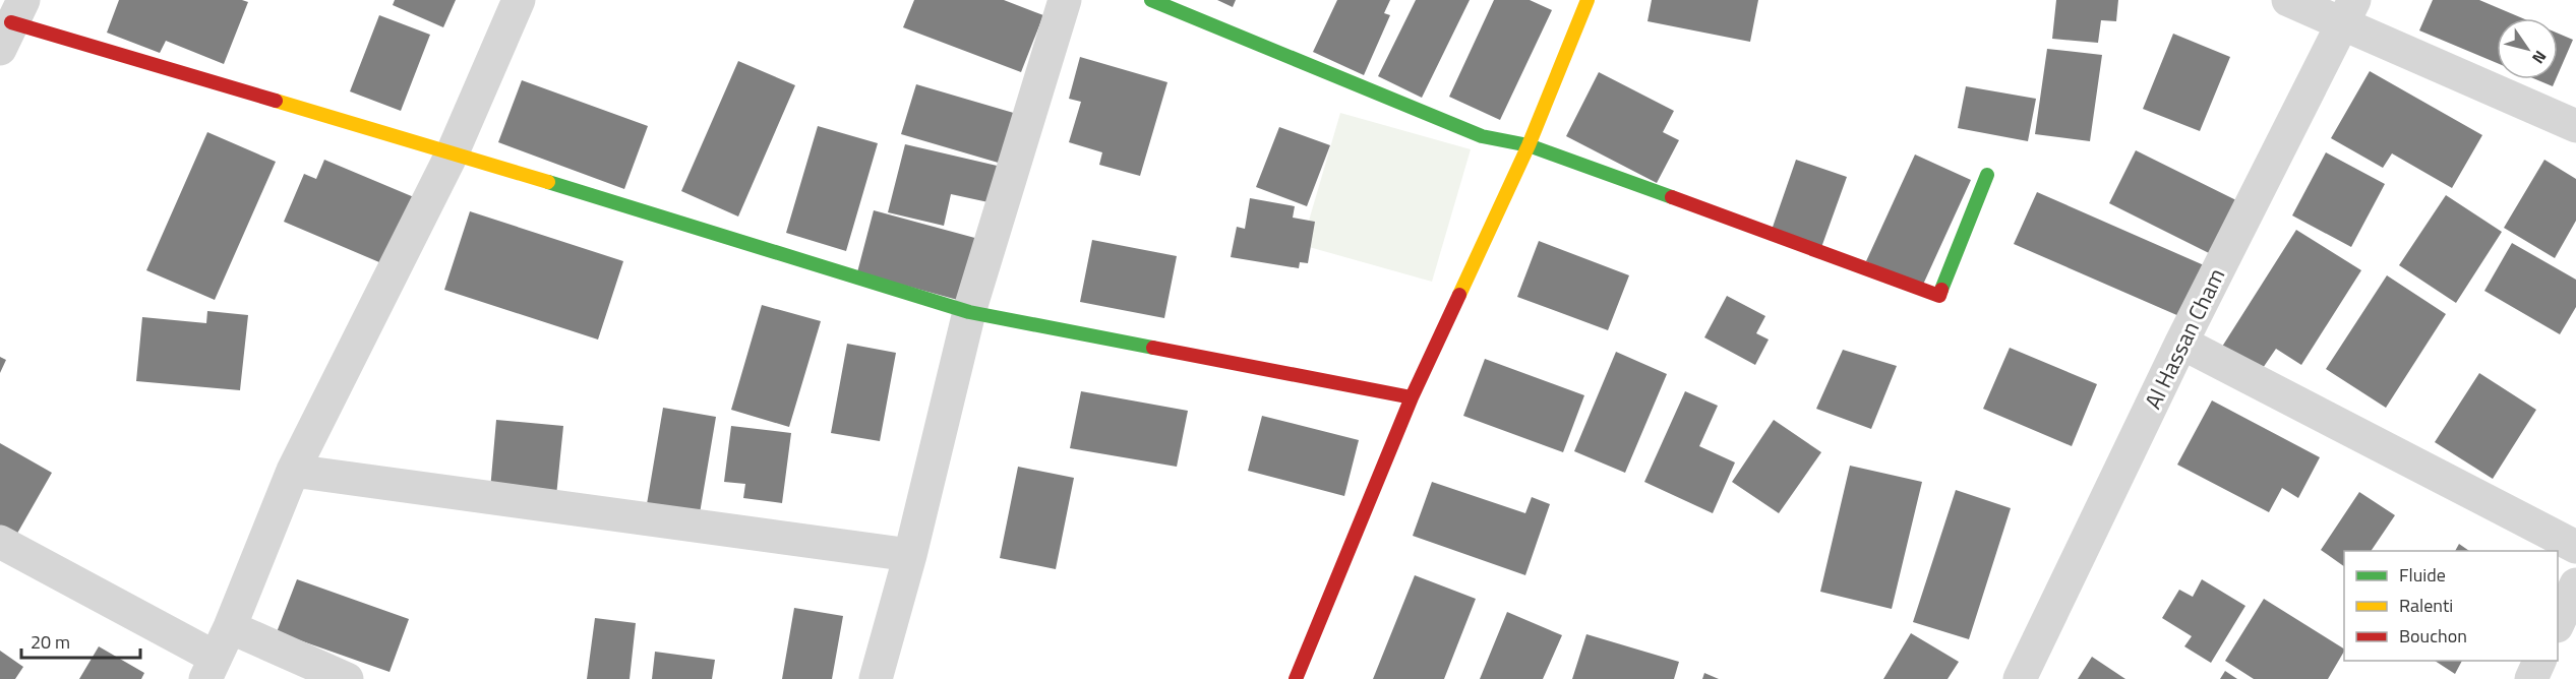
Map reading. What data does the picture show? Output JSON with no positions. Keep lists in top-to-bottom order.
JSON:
{
  "streets": {
    "street": ["Al Hassan Cham"]
  },
  "legend": ["Fluide", "Ralenti", "Bouchon"],
  "scale_bar": "20 m",
  "north": "bottom right"
}
